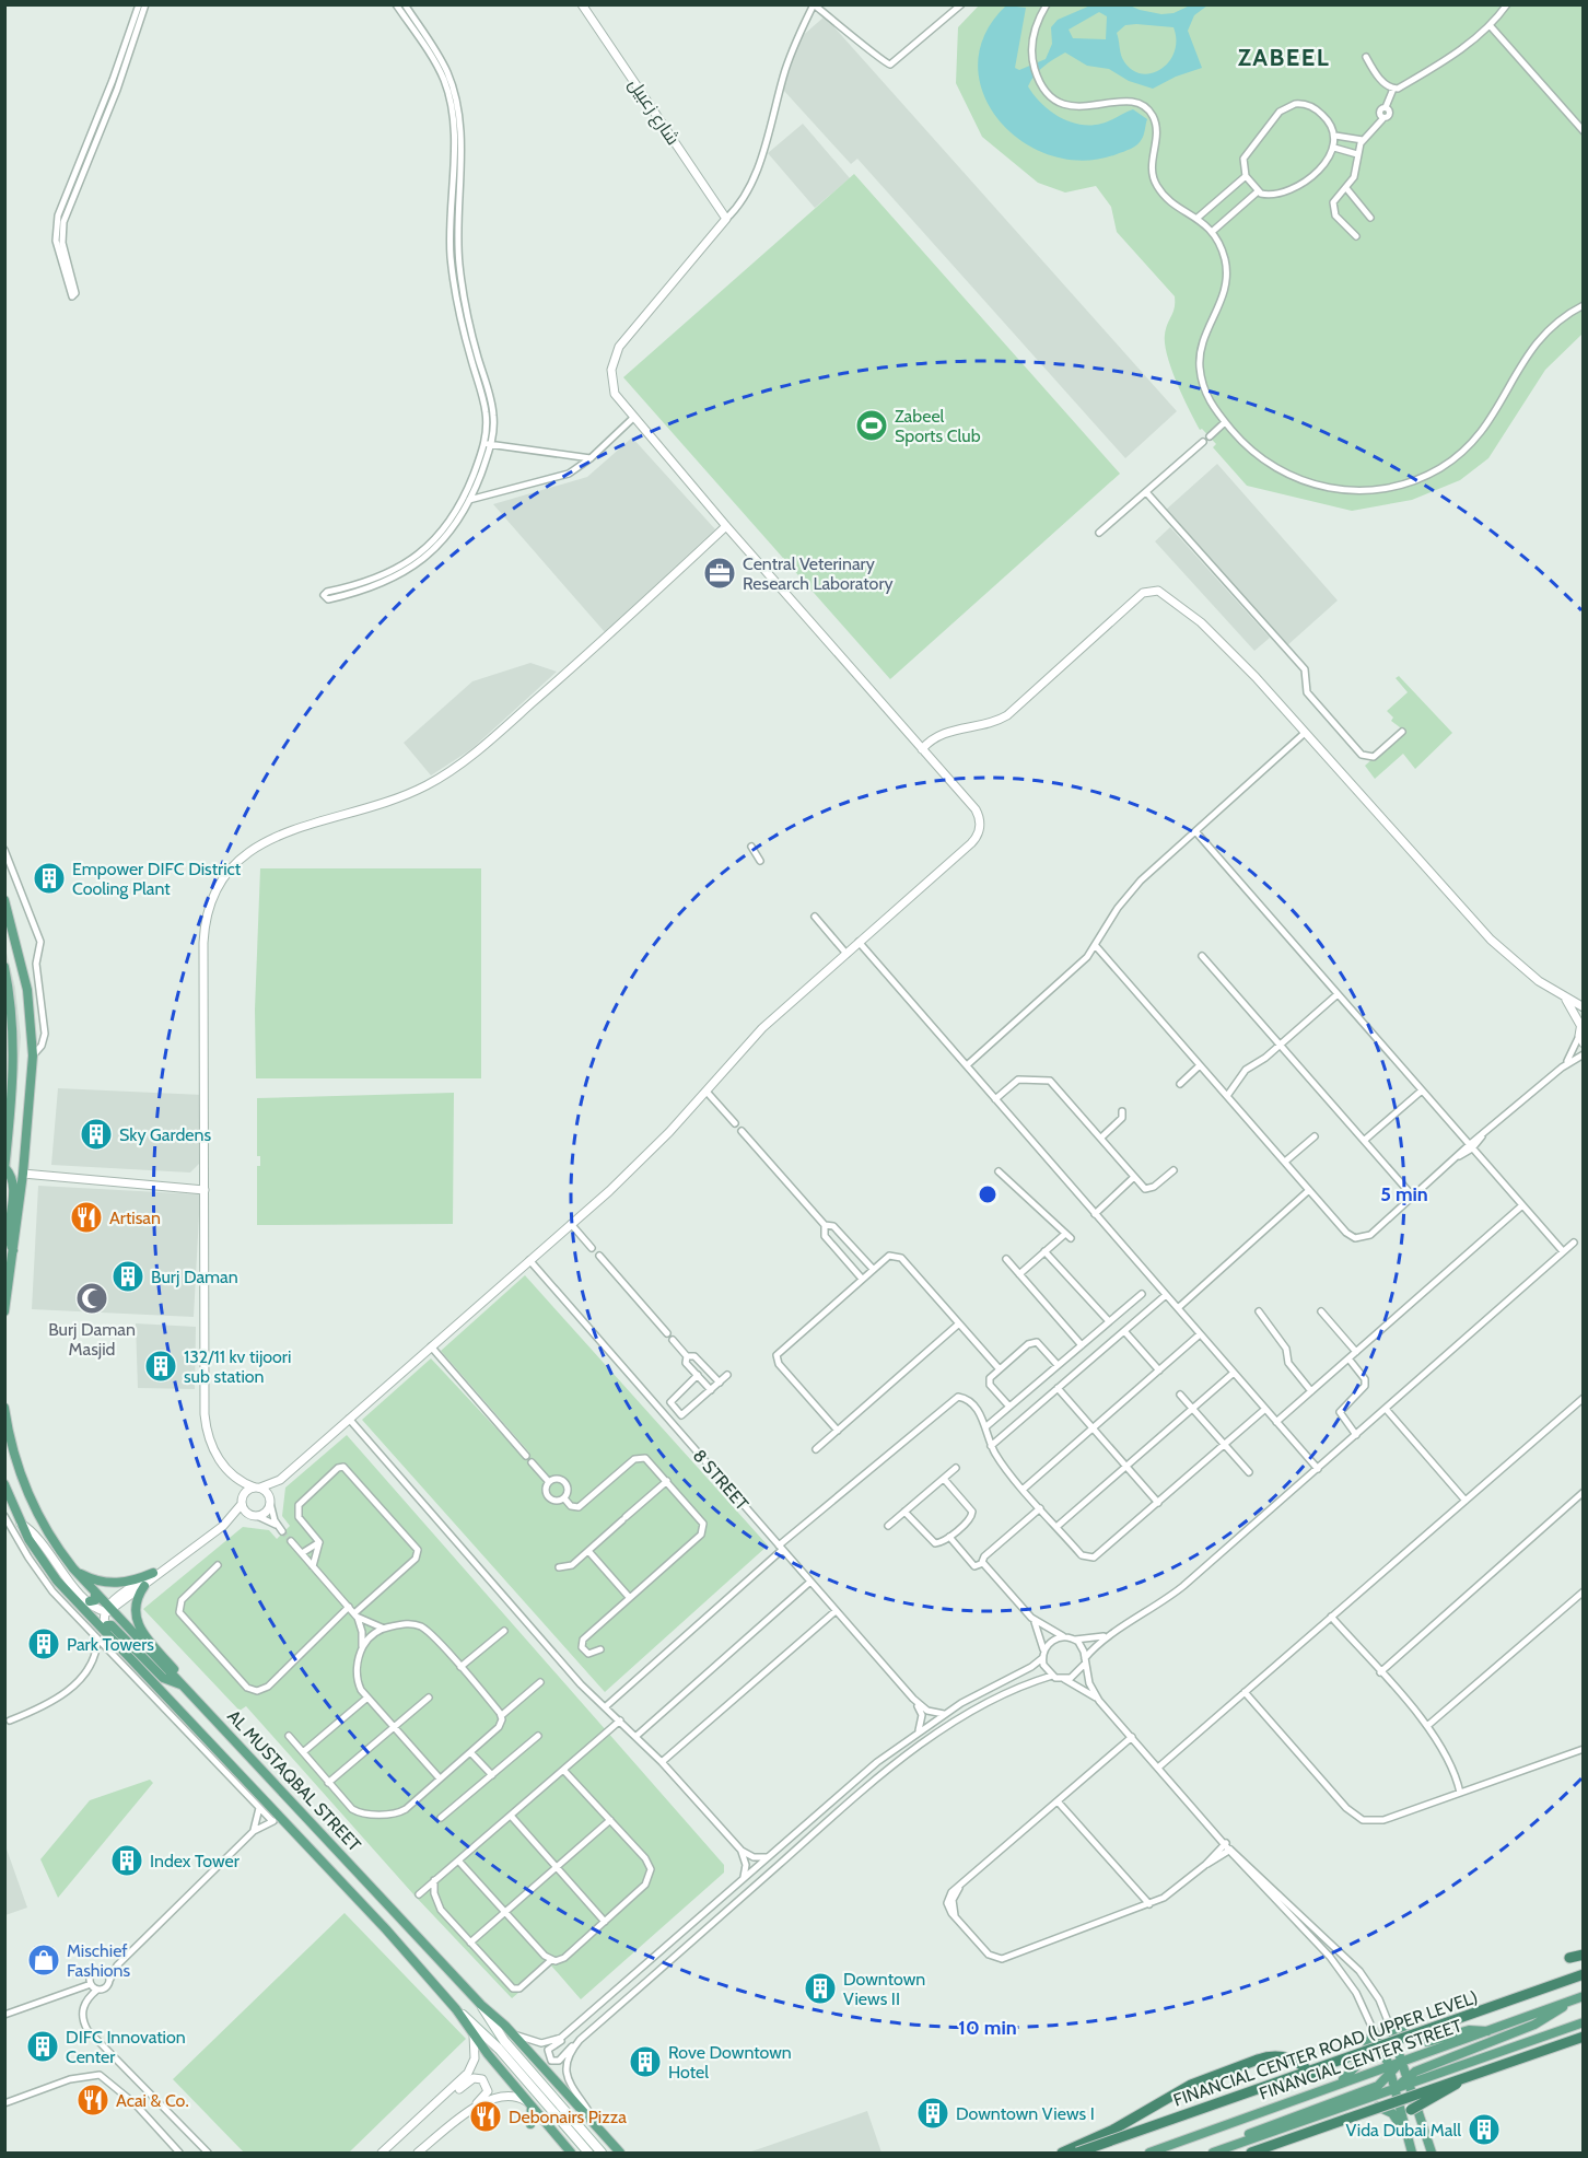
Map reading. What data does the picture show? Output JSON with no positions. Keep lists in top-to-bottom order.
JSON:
{
  "streets": {
    "highway": ["FINANCIAL CENTER ROAD (UPPER LEVEL)"],
    "main road": ["AL MUSTAQBAL STREET", "FINANCIAL CENTER STREET"],
    "street": ["شارع زعبيل", "8 STREET"]
  },
  "districts": ["ZABEEL"],
  "places": {
    "sports": ["Zabeel Sports Club"],
    "office": ["Central Veterinary Research Laboratory"],
    "building": [
      "Empower DIFC District Cooling Plant",
      "Sky Gardens",
      "Burj Daman",
      "132/11 kv tijoori sub station",
      "Park Towers",
      "Index Tower",
      "Downtown Views II",
      "DIFC Innovation Center",
      "Rove Downtown Hotel",
      "Downtown Views I",
      "Vida Dubai Mall"
    ],
    "restaurant": ["Artisan", "Acai & Co.", "Debonairs Pizza"],
    "mosque": ["Burj Daman Masjid"],
    "shop": ["Mischief Fashions"]
  },
  "rings": ["5 min", "10 min"]
}
